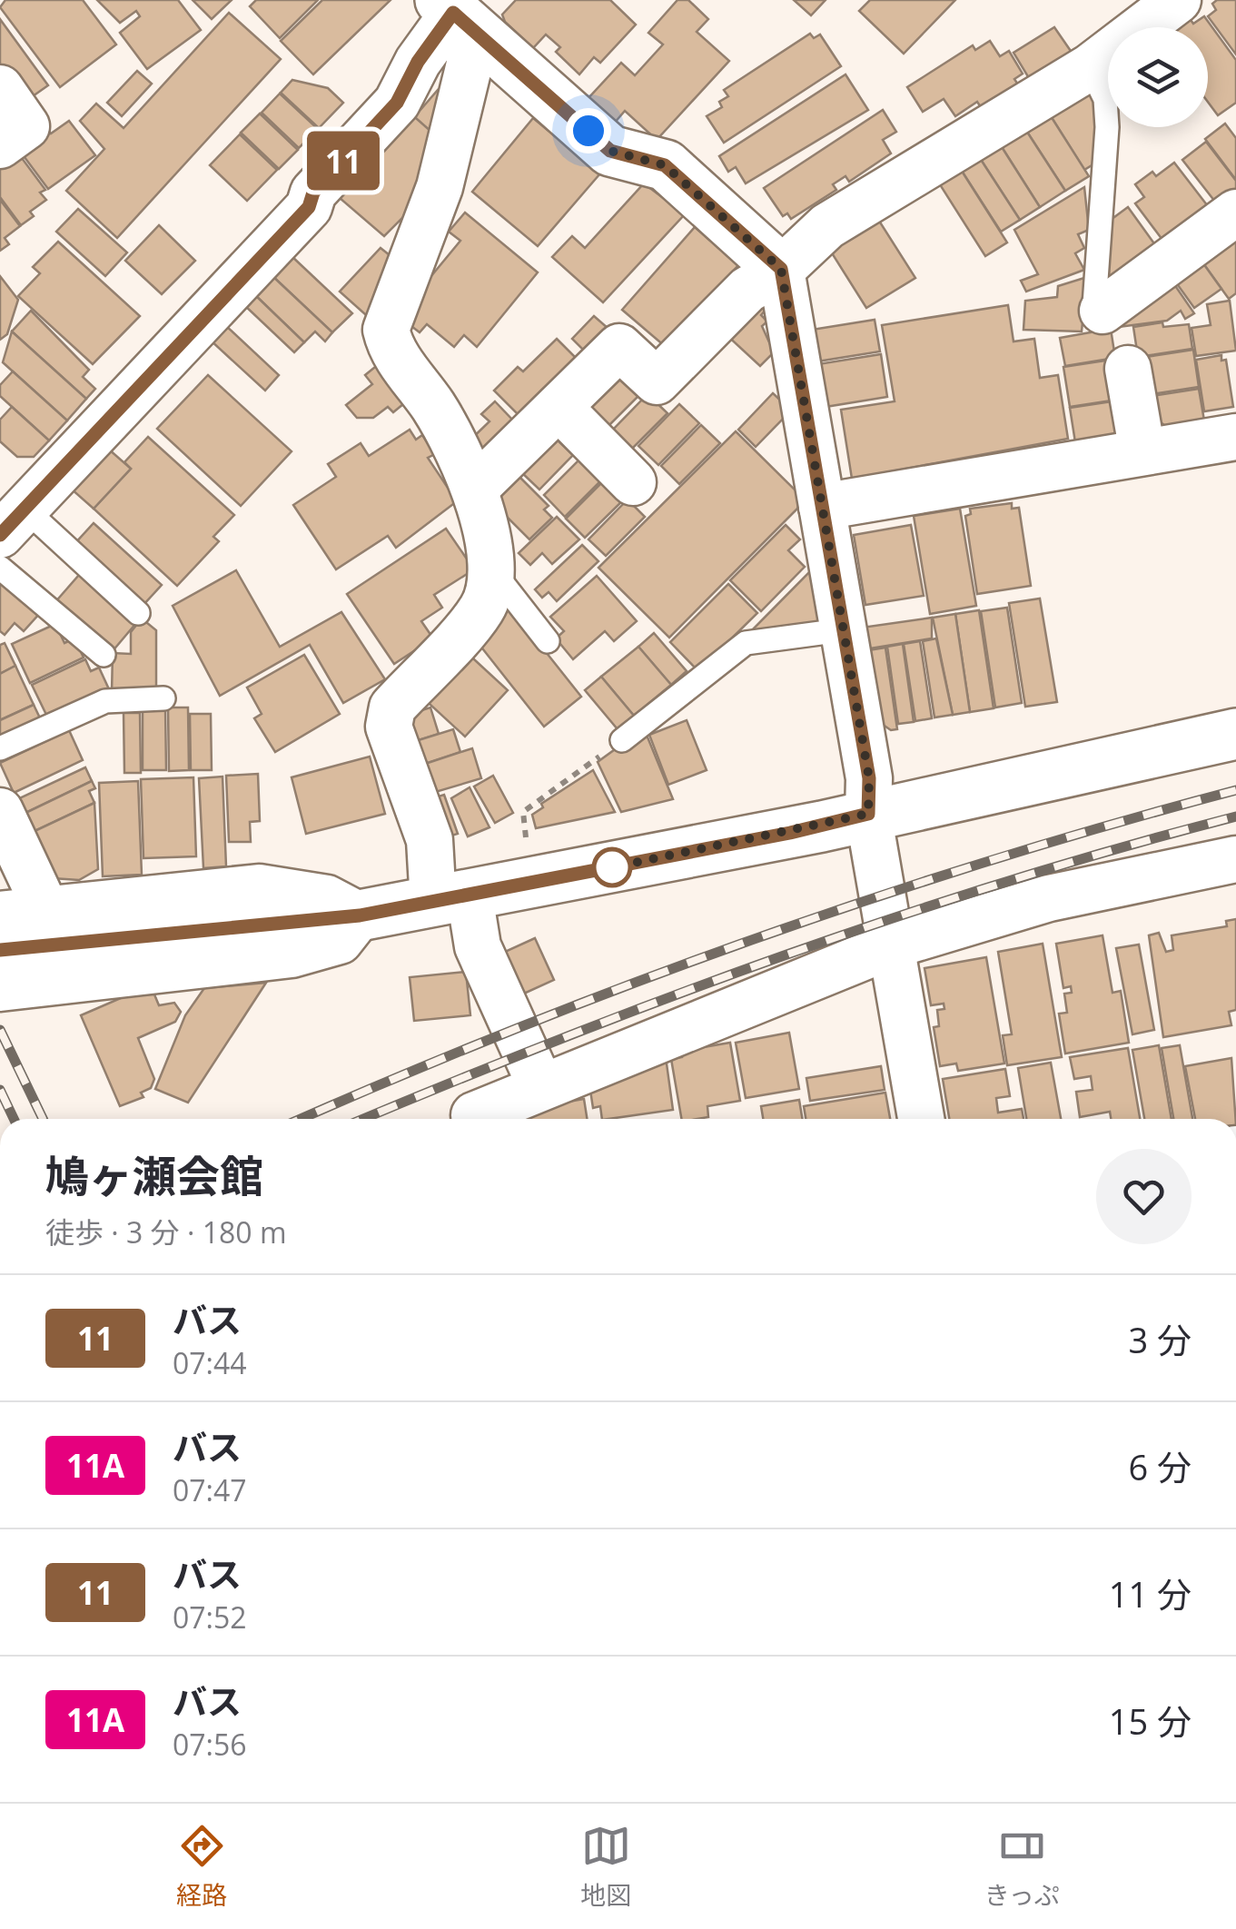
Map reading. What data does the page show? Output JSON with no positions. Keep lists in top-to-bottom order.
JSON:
{
  "lines": ["bus line 11"],
  "page": {
    "on_map": "11",
    "heading": ["鳩ヶ瀬会館", "徒歩 · 3 分 · 180 m"],
    "list": [
      {
        "mark": "11",
        "name": "バス",
        "note": "07:44",
        "value": "3 分"
      },
      {
        "mark": "11A",
        "name": "バス",
        "note": "07:47",
        "value": "6 分"
      },
      {
        "mark": "11",
        "name": "バス",
        "note": "07:52",
        "value": "11 分"
      },
      {
        "mark": "11A",
        "name": "バス",
        "note": "07:56",
        "value": "15 分"
      }
    ],
    "tabs": ["経路", "地図", "きっぷ"]
  }
}
